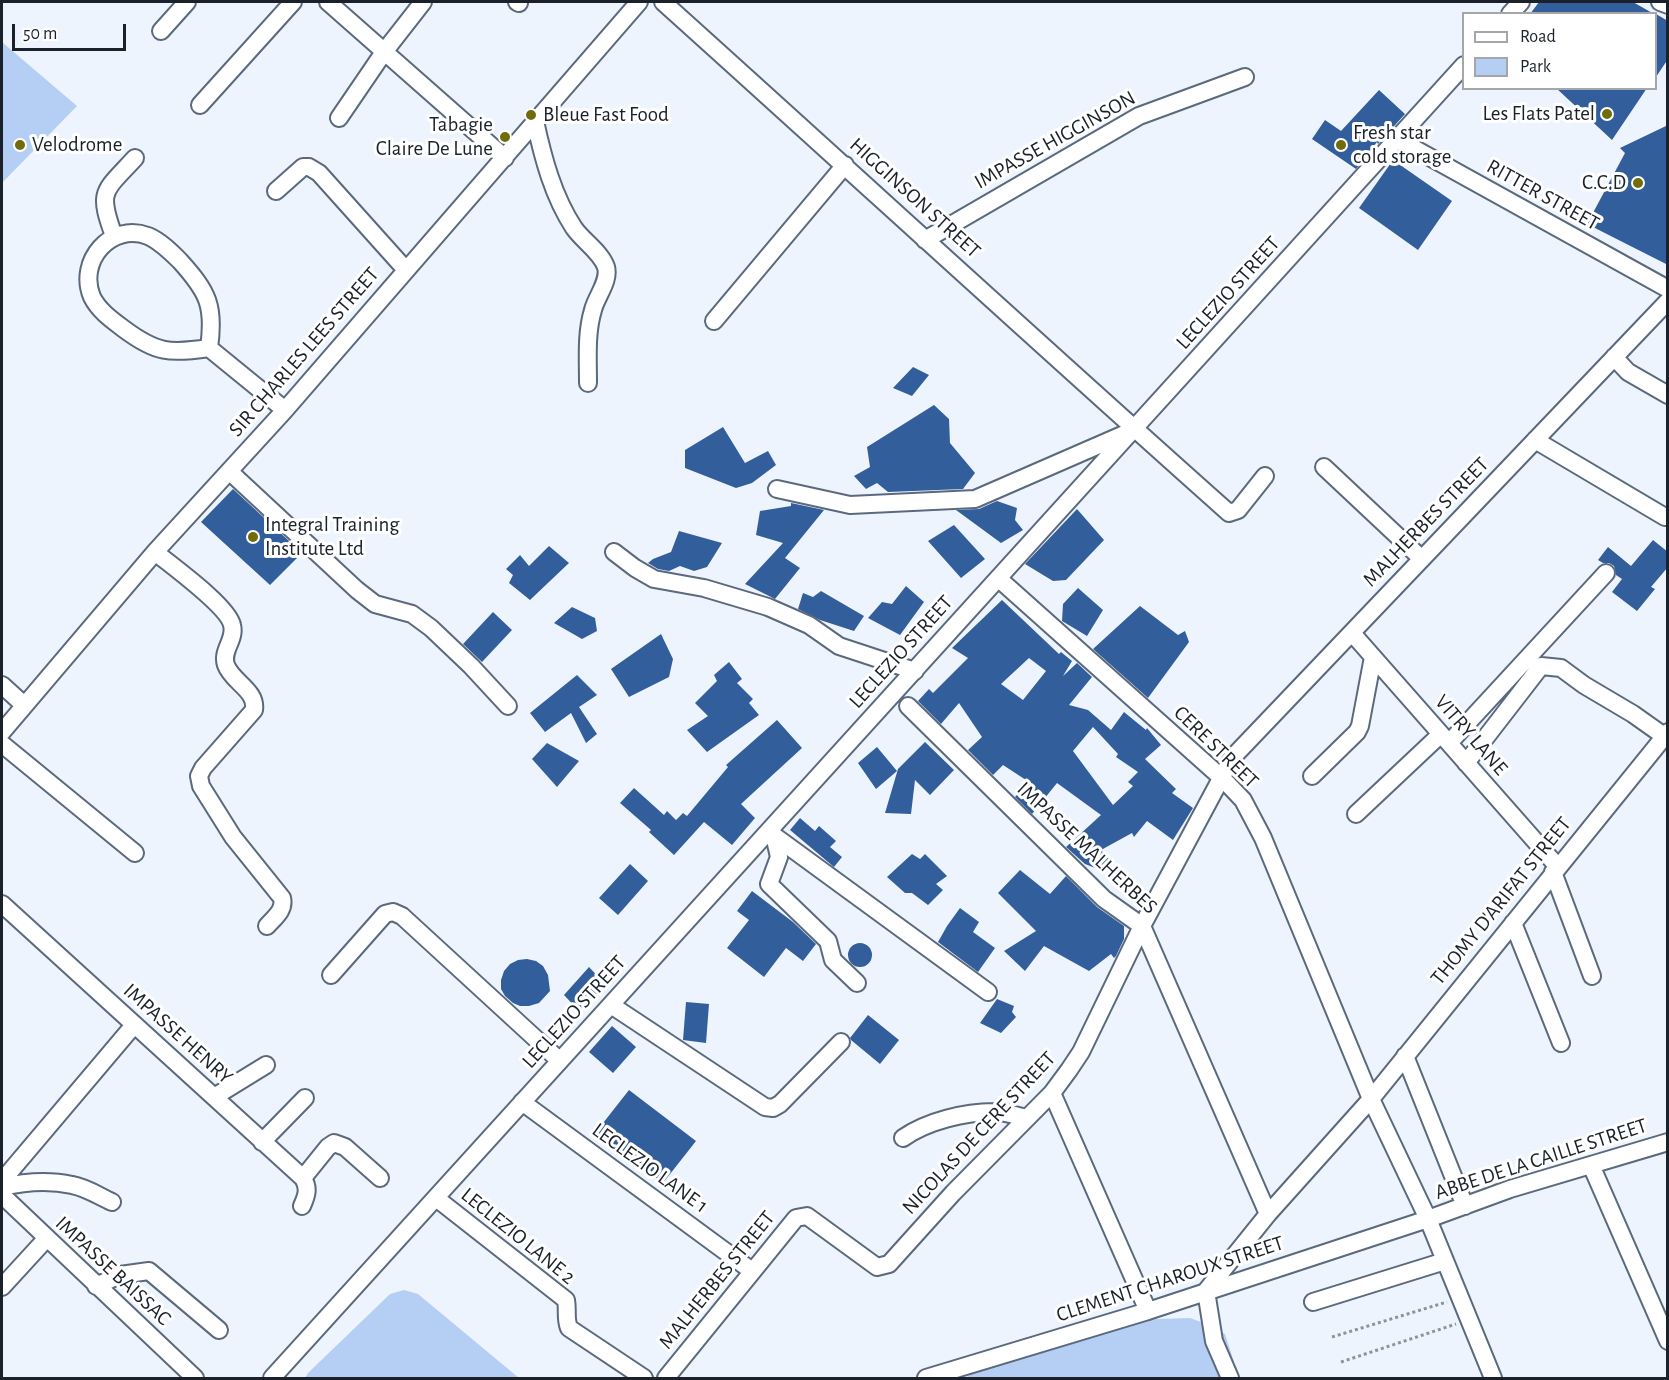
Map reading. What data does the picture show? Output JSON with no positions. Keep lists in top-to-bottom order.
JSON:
{
  "streets": {
    "street": [
      "IMPASSE HIGGINSON",
      "RITTER STREET",
      "HIGGINSON STREET",
      "LECLEZIO STREET",
      "SIR CHARLES LEES STREET",
      "MALHERBES STREET",
      "VITRY LANE",
      "CERE STREET",
      "IMPASSE MALHERBES",
      "THOMY D'ARIFAT STREET",
      "IMPASSE HENRY",
      "NICOLAS DE CERE STREET",
      "ABBE DE LA CAILLE STREET",
      "LECLEZIO LANE 1",
      "LECLEZIO LANE 2",
      "IMPASSE BAISSAC",
      "CLEMENT CHAROUX STREET"
    ]
  },
  "crossings": [
    ["IMPASSE HIGGINSON", "HIGGINSON STREET"],
    ["RITTER STREET", "LECLEZIO STREET"],
    ["HIGGINSON STREET", "LECLEZIO STREET"],
    ["LECLEZIO STREET", "CERE STREET"],
    ["LECLEZIO STREET", "LECLEZIO LANE 1"],
    ["LECLEZIO STREET", "LECLEZIO LANE 2"],
    ["MALHERBES STREET", "VITRY LANE"],
    ["MALHERBES STREET", "CERE STREET"],
    ["MALHERBES STREET", "NICOLAS DE CERE STREET"],
    ["MALHERBES STREET", "LECLEZIO LANE 1"],
    ["VITRY LANE", "THOMY D'ARIFAT STREET"],
    ["CERE STREET", "THOMY D'ARIFAT STREET"],
    ["CERE STREET", "NICOLAS DE CERE STREET"],
    ["CERE STREET", "ABBE DE LA CAILLE STREET"],
    ["CERE STREET", "CLEMENT CHAROUX STREET"],
    ["IMPASSE MALHERBES", "THOMY D'ARIFAT STREET"],
    ["IMPASSE MALHERBES", "NICOLAS DE CERE STREET"],
    ["THOMY D'ARIFAT STREET", "CLEMENT CHAROUX STREET"],
    ["ABBE DE LA CAILLE STREET", "CLEMENT CHAROUX STREET"]
  ],
  "places": [
    "Les Flats Patel",
    "Bleue Fast Food",
    "Tabagie Claire De Lune",
    "Velodrome",
    "Fresh star cold storage",
    "C.C.D",
    "Integral Training Institute Ltd"
  ],
  "legend": ["Road", "Park"],
  "scale_bar": "50 m"
}
